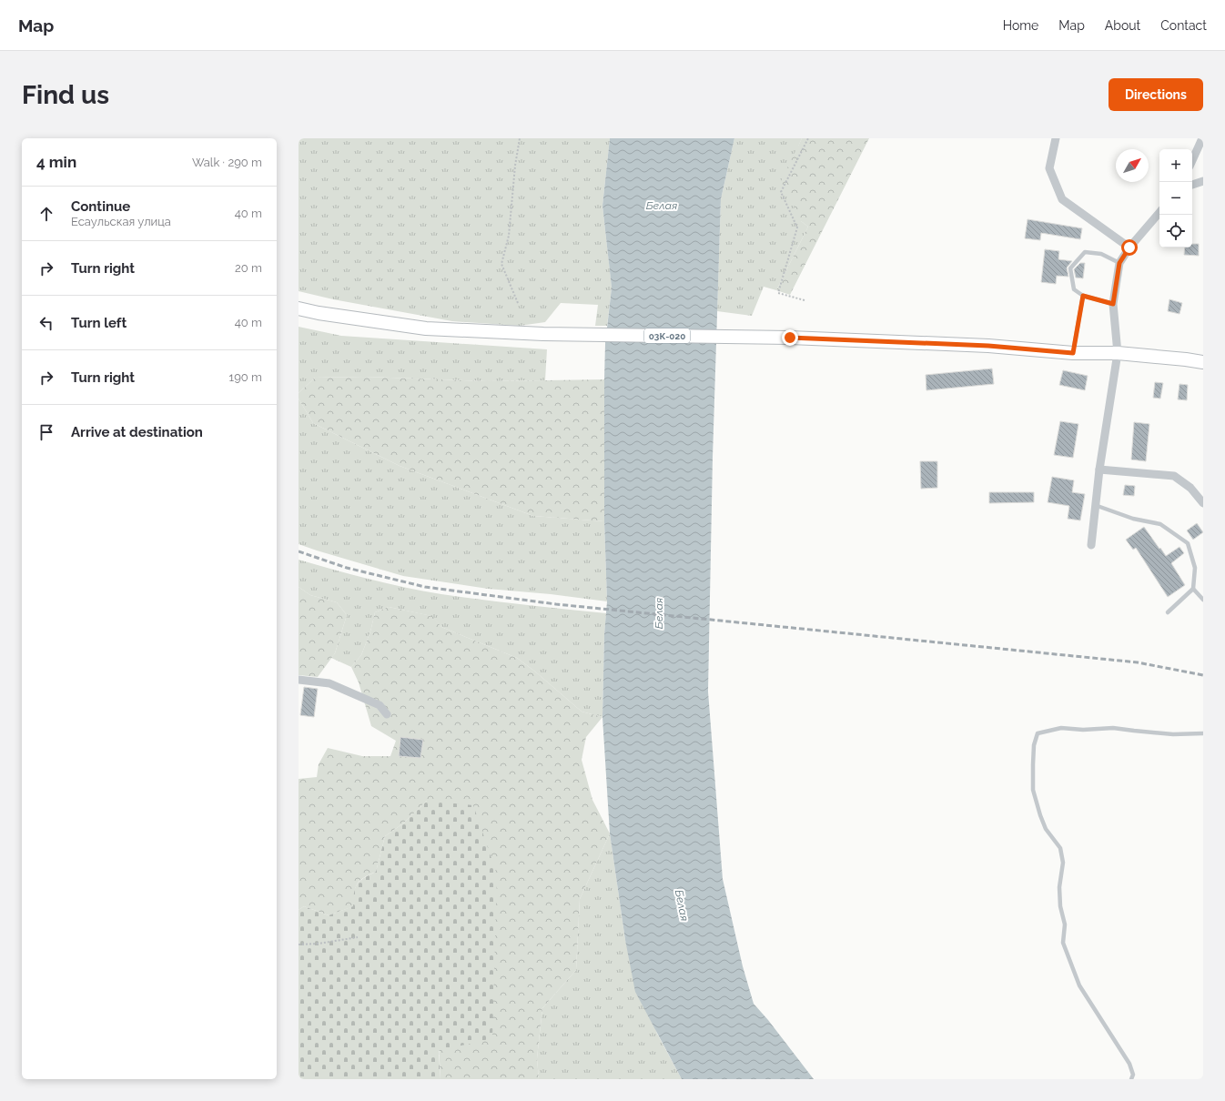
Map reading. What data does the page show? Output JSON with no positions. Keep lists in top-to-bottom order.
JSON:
{
  "streets": {
    "main road": ["03К-020"]
  },
  "water": ["Белая"],
  "north": "top right",
  "page": {
    "header": "Map",
    "nav": [
      "Home",
      "Map",
      "About",
      "Contact"
    ],
    "buttons": "Directions",
    "title": "Find us",
    "heading": ["4 min", "Walk · 290 m"],
    "map_buttons": ["+", "−"],
    "list": [
      ["Continue", "Есаульская улица", "40 m"],
      ["Turn right", "20 m"],
      ["Turn left", "40 m"],
      ["Turn right", "190 m"],
      "Arrive at destination"
    ]
  }
}
